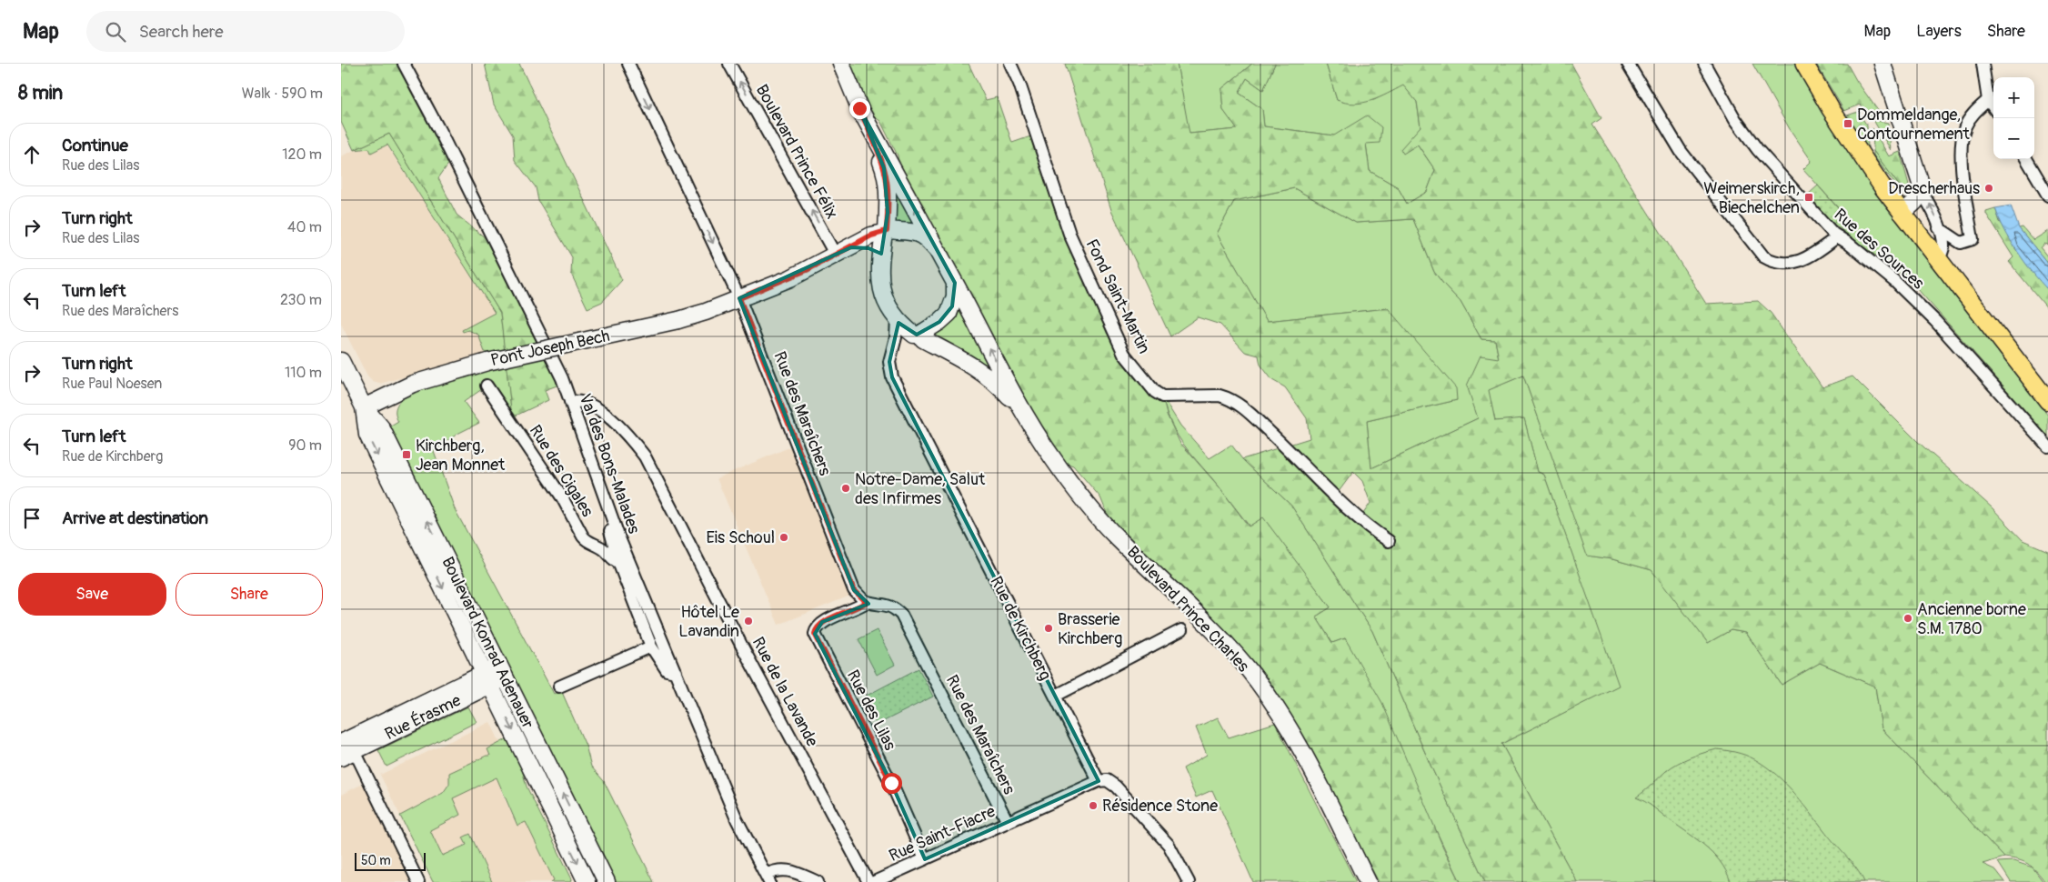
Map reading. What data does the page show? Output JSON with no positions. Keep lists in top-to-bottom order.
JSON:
{
  "streets": {
    "main road": [
      "Pont Joseph Bech",
      "Boulevard Prince Charles",
      "Boulevard Konrad Adenauer",
      "Rue Érasme"
    ],
    "street": [
      "Boulevard Prince Félix",
      "Rue des Sources",
      "Fond Saint-Martin",
      "Rue des Maraîchers",
      "Val des Bons-Malades",
      "Rue des Cigales",
      "Rue de Kirchberg",
      "Rue de la Lavande",
      "Rue des Lilas",
      "Rue Saint-Fiacre"
    ]
  },
  "crossings": [
    ["Boulevard Prince Félix", "Pont Joseph Bech"],
    ["Pont Joseph Bech", "Rue des Maraîchers"],
    ["Pont Joseph Bech", "Boulevard Prince Charles"],
    ["Pont Joseph Bech", "Rue de Kirchberg"],
    ["Pont Joseph Bech", "Boulevard Konrad Adenauer"],
    ["Rue des Maraîchers", "Rue des Lilas"],
    ["Rue des Maraîchers", "Rue Saint-Fiacre"],
    ["Val des Bons-Malades", "Rue des Cigales"],
    ["Val des Bons-Malades", "Rue de la Lavande"],
    ["Boulevard Prince Charles", "Rue de Kirchberg"],
    ["Rue de Kirchberg", "Rue Saint-Fiacre"],
    ["Boulevard Konrad Adenauer", "Rue Érasme"],
    ["Rue des Lilas", "Rue Saint-Fiacre"]
  ],
  "one_way": ["Boulevard Prince Félix"],
  "places": {
    "transit": ["Dommeldange, Contournement", "Weimerskirch, Biechelchen", "Kirchberg, Jean Monnet"],
    "other": [
      "Drescherhaus",
      "Notre-Dame, Salut des Infirmes",
      "Eis Schoul",
      "Ancienne borne S.M. 1780",
      "Hôtel Le Lavandin",
      "Brasserie Kirchberg",
      "Résidence Stone"
    ]
  },
  "scale_bar": "50 m",
  "page": {
    "header": "Map",
    "search": "Search here",
    "nav": ["Map", "Layers", "Share"],
    "heading": ["8 min", "Walk · 590 m"],
    "map_buttons": ["+", "−"],
    "list": [
      ["Continue", "Rue des Lilas", "120 m"],
      ["Turn right", "Rue des Lilas", "40 m"],
      ["Turn left", "Rue des Maraîchers", "230 m"],
      ["Turn right", "Rue Paul Noesen", "110 m"],
      ["Turn left", "Rue de Kirchberg", "90 m"],
      "Arrive at destination"
    ],
    "buttons": ["Save", "Share"],
    "scale": "50 m"
  }
}
